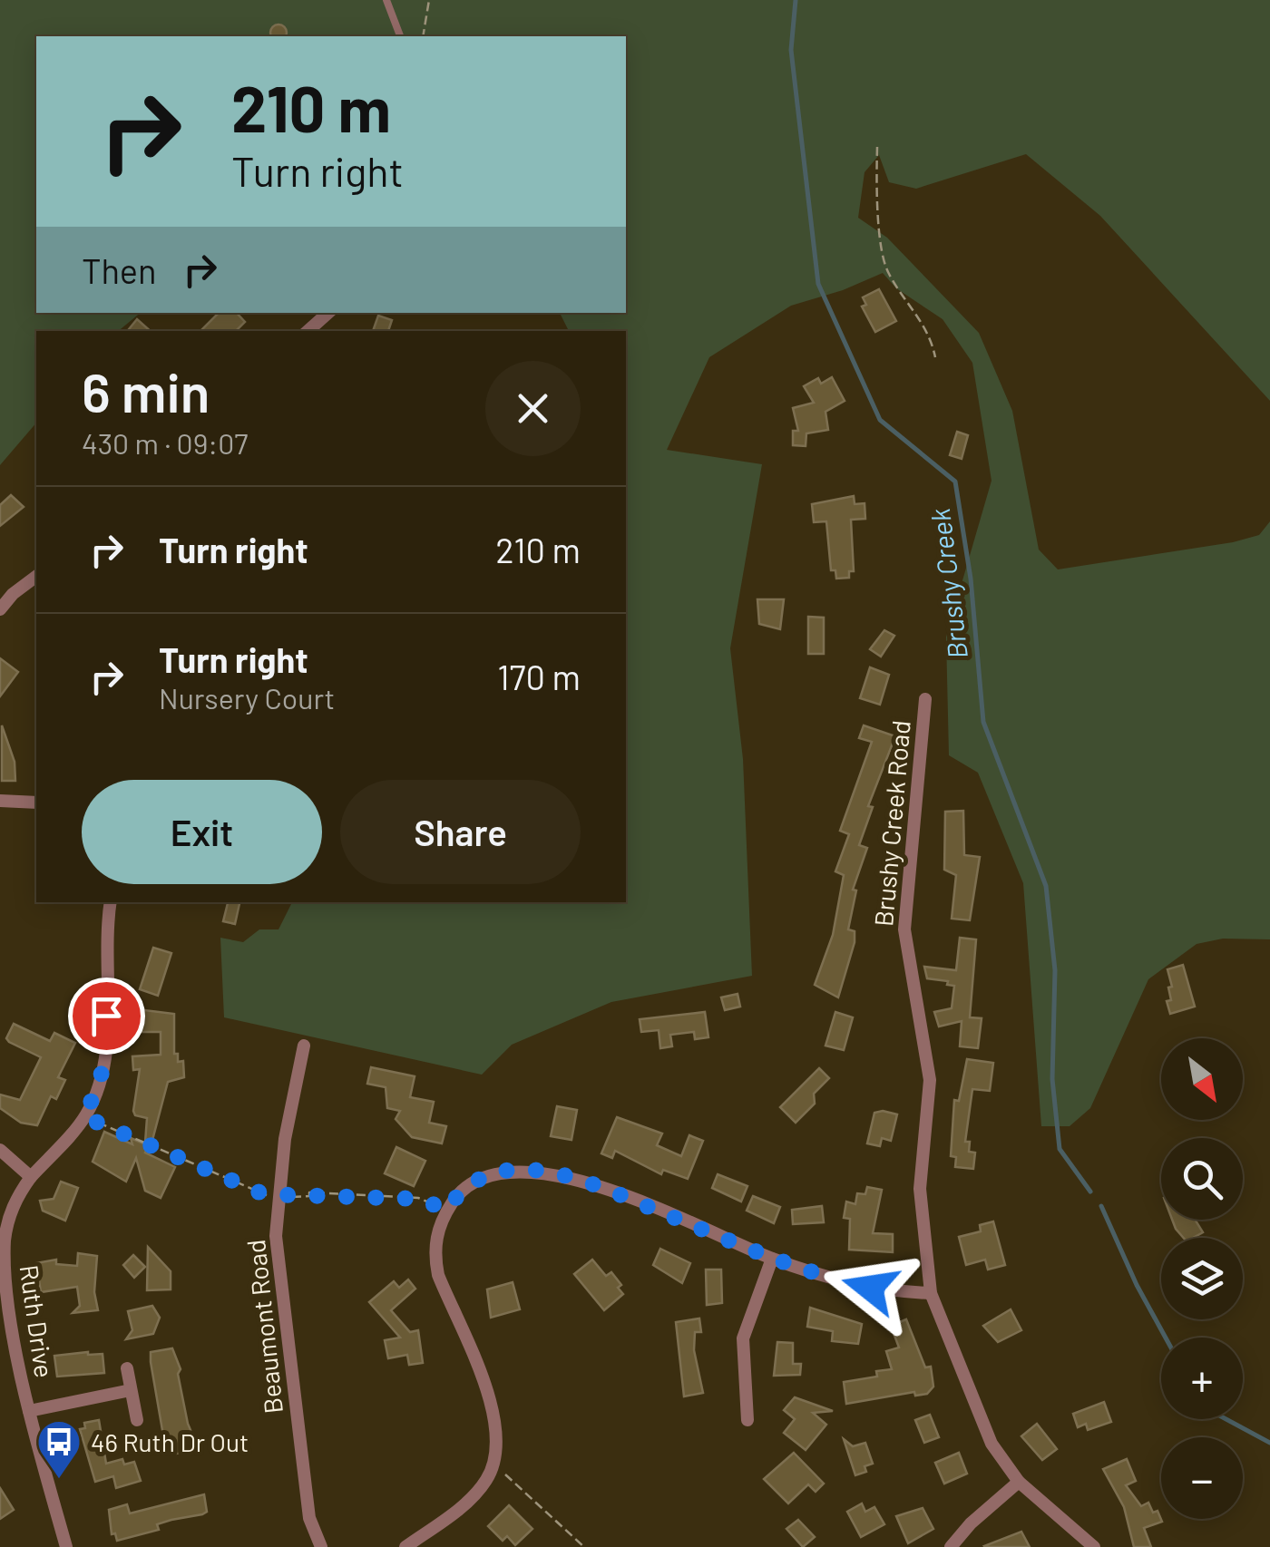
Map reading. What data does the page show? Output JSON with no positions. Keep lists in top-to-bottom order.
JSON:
{
  "streets": {
    "street": ["Brushy Creek Road", "Ruth Drive", "Beaumont Road"]
  },
  "water": ["Brushy Creek"],
  "places": {
    "bus stop": ["46 Ruth Dr Out"]
  },
  "north": "bottom right",
  "page": {
    "turn": ["210 m", "Turn right"],
    "then": "Then",
    "heading": ["6 min", "430 m · 09:07"],
    "list": [
      {
        "name": "Turn right",
        "value": "210 m"
      },
      {
        "name": "Turn right",
        "note": "Nursery Court",
        "value": "170 m"
      }
    ],
    "buttons": ["Exit", "Share"],
    "map_buttons": ["+", "−"]
  }
}
